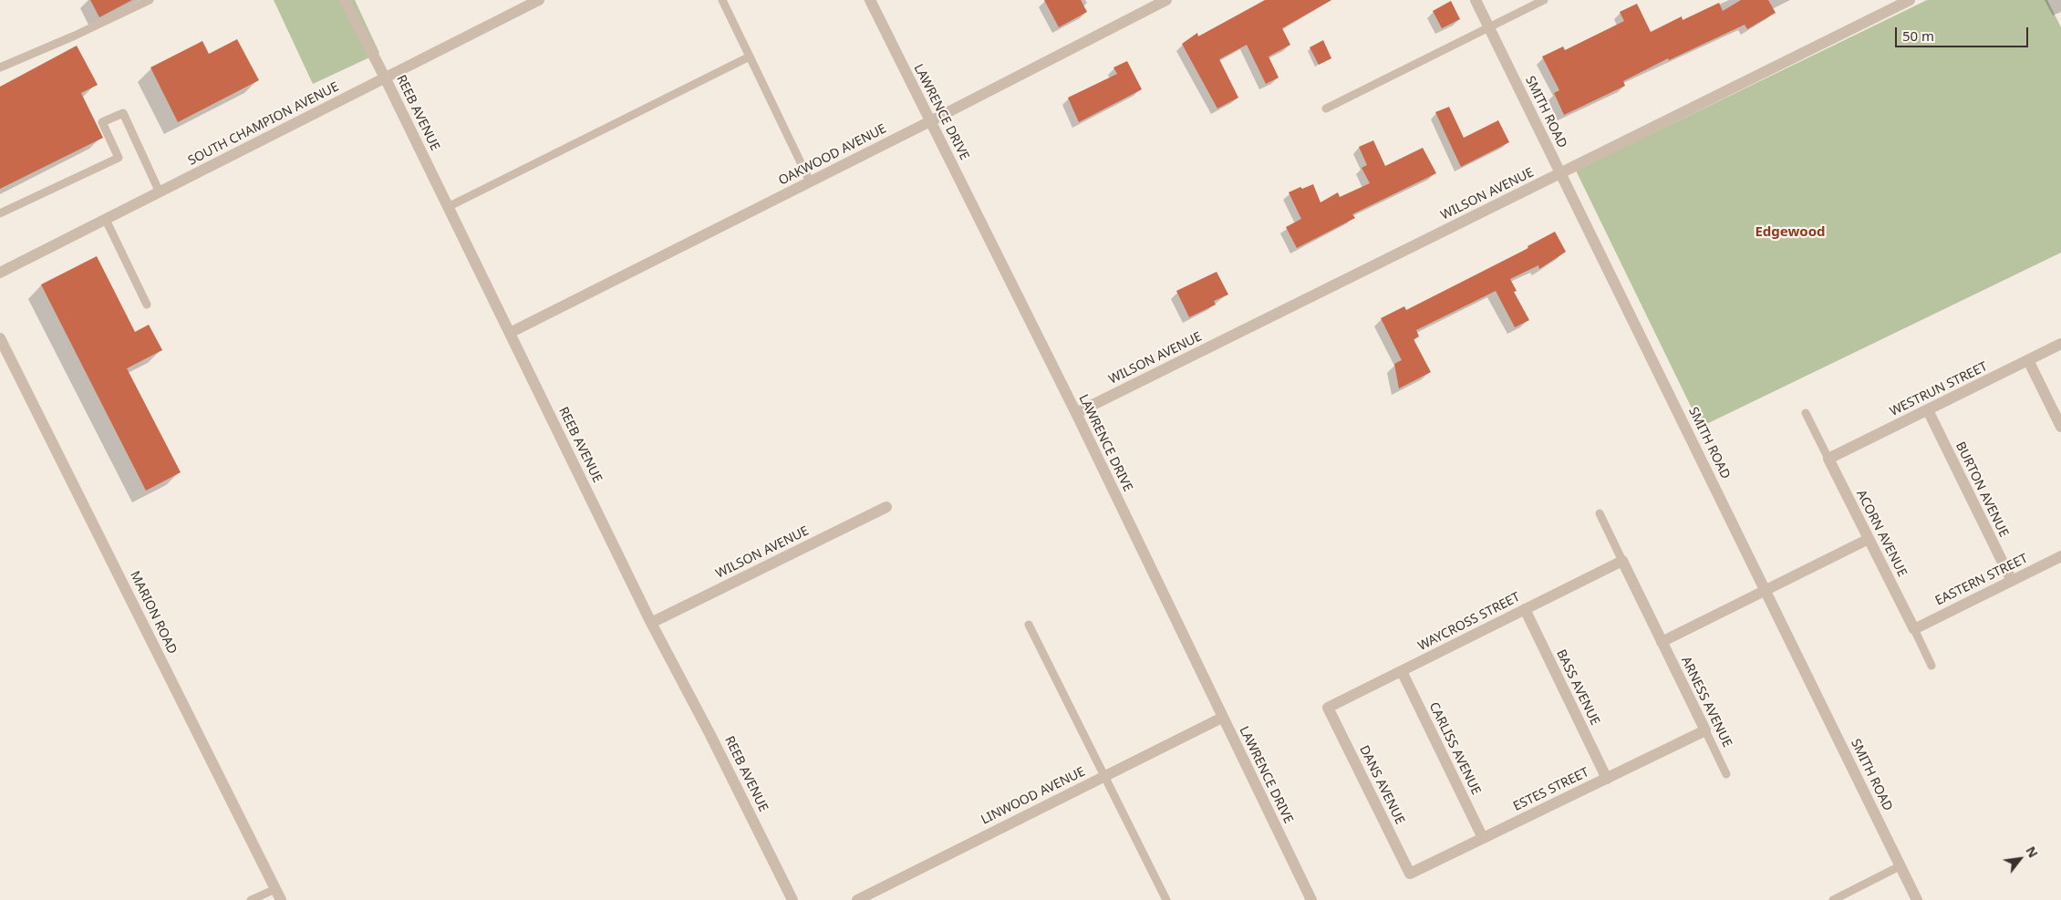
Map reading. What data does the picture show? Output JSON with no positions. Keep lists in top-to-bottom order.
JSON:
{
  "streets": {
    "street": [
      "LAWRENCE DRIVE",
      "SMITH ROAD",
      "REEB AVENUE",
      "SOUTH CHAMPION AVENUE",
      "OAKWOOD AVENUE",
      "WILSON AVENUE",
      "WESTRUN STREET",
      "BURTON AVENUE",
      "ACORN AVENUE",
      "EASTERN STREET",
      "MARION ROAD",
      "WAYCROSS STREET",
      "BASS AVENUE",
      "ARNESS AVENUE",
      "CARLISS AVENUE",
      "DANS AVENUE",
      "ESTES STREET",
      "LINWOOD AVENUE"
    ]
  },
  "crossings": [
    ["LAWRENCE DRIVE", "OAKWOOD AVENUE"],
    ["LAWRENCE DRIVE", "WILSON AVENUE"],
    ["LAWRENCE DRIVE", "LINWOOD AVENUE"],
    ["SMITH ROAD", "WILSON AVENUE"],
    ["REEB AVENUE", "SOUTH CHAMPION AVENUE"],
    ["REEB AVENUE", "OAKWOOD AVENUE"],
    ["REEB AVENUE", "WILSON AVENUE"],
    ["WESTRUN STREET", "BURTON AVENUE"],
    ["WESTRUN STREET", "ACORN AVENUE"],
    ["BURTON AVENUE", "EASTERN STREET"],
    ["ACORN AVENUE", "EASTERN STREET"],
    ["WAYCROSS STREET", "BASS AVENUE"],
    ["WAYCROSS STREET", "ARNESS AVENUE"],
    ["WAYCROSS STREET", "CARLISS AVENUE"],
    ["WAYCROSS STREET", "DANS AVENUE"],
    ["BASS AVENUE", "ESTES STREET"],
    ["ARNESS AVENUE", "ESTES STREET"],
    ["CARLISS AVENUE", "ESTES STREET"],
    ["DANS AVENUE", "ESTES STREET"]
  ],
  "districts": ["Edgewood"],
  "scale_bar": "50 m",
  "north": "top right"
}
